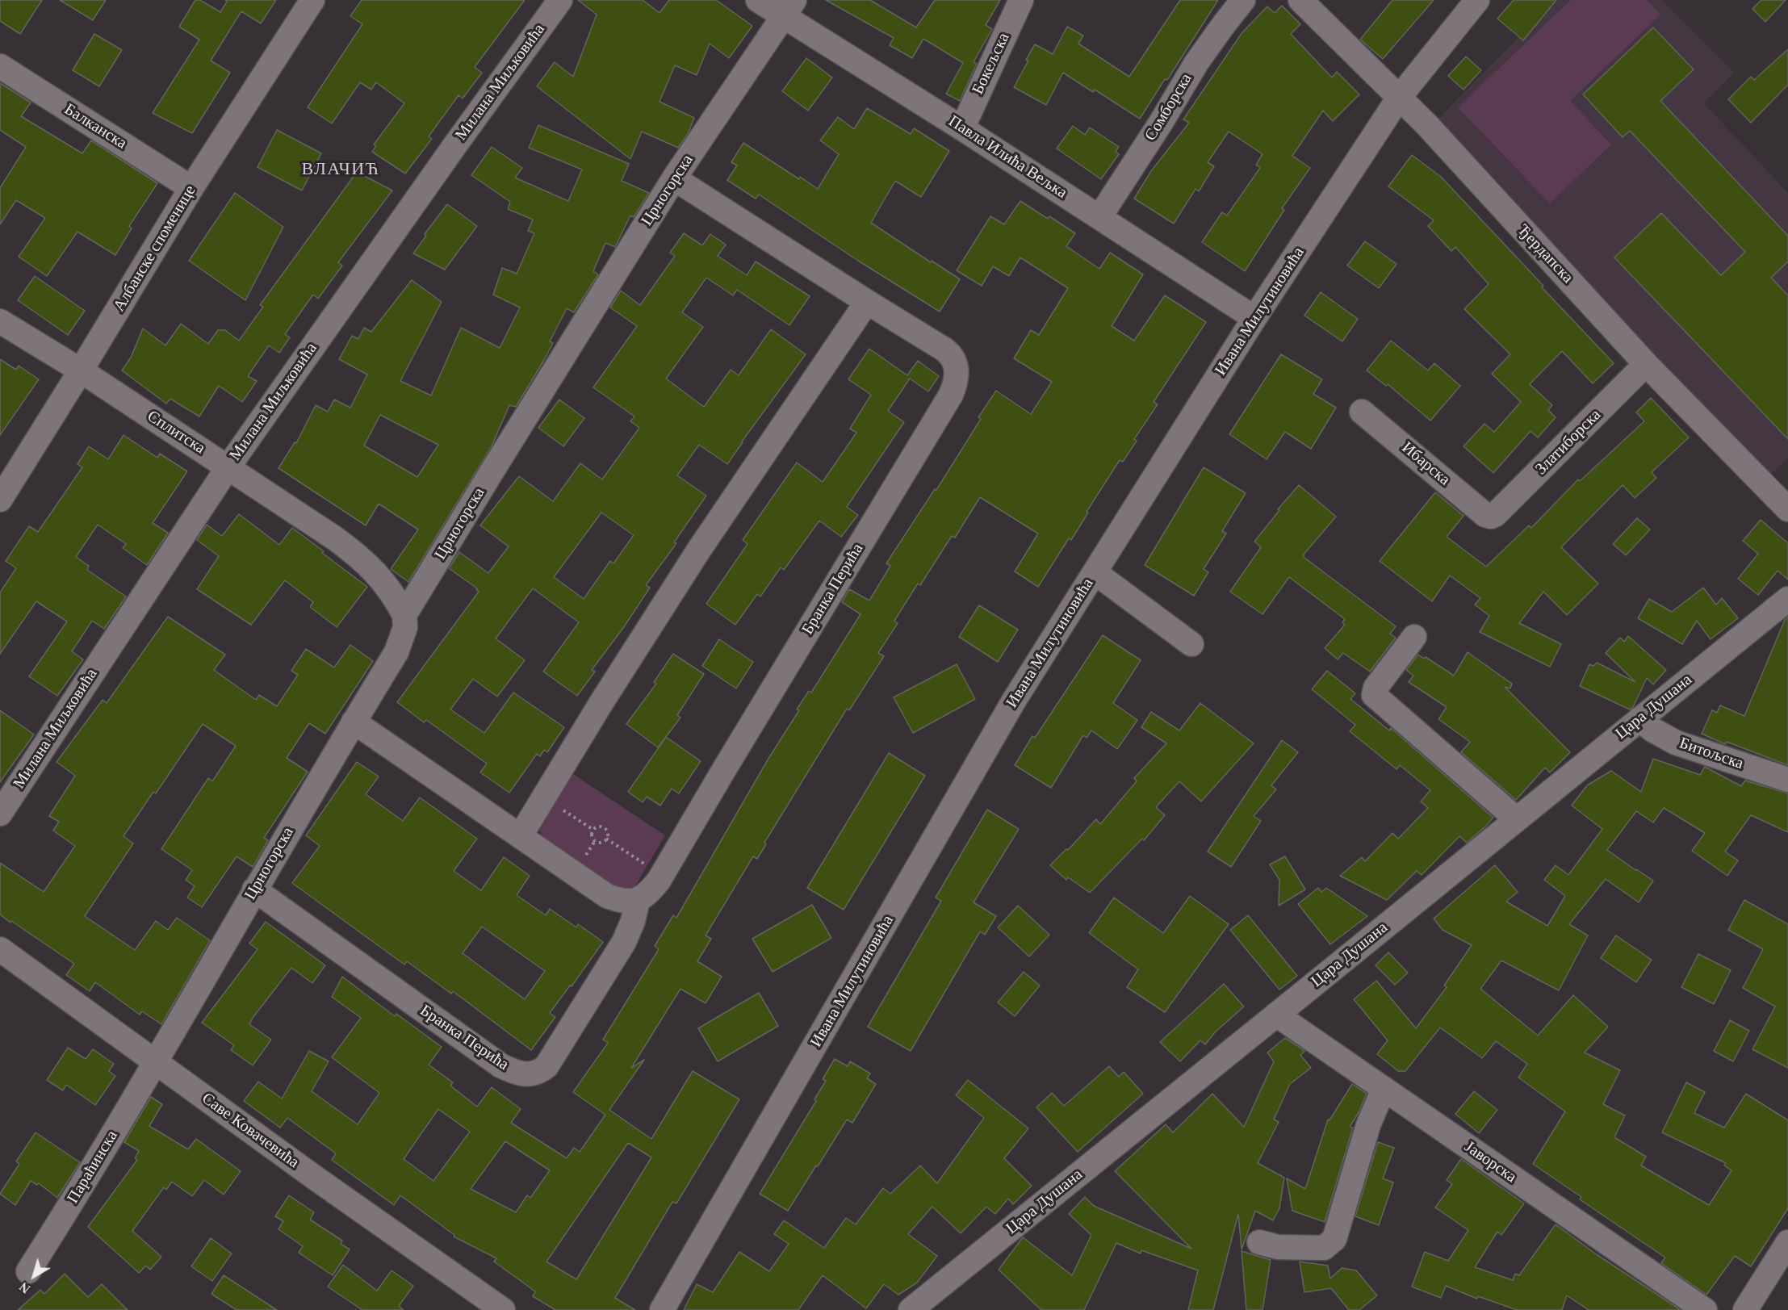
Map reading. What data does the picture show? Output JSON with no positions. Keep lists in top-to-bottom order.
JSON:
{
  "streets": {
    "street": [
      "Бокељска",
      "Милана Миљковића",
      "Сомборска",
      "Балканска",
      "Павла Илића Вељка",
      "Црногорска",
      "Албанске споменице",
      "Ђердапска",
      "Ивана Милутиновића",
      "Сплитска",
      "Златиборска",
      "Ибарска",
      "Бранка Перића",
      "Цара Душана",
      "Битољска",
      "Саве Ковачевића",
      "Јаворска",
      "Параћинска"
    ]
  },
  "crossings": [
    ["Бокељска", "Павла Илића Вељка"],
    ["Милана Миљковића", "Сплитска"],
    ["Сомборска", "Павла Илића Вељка"],
    ["Балканска", "Албанске споменице"],
    ["Павла Илића Вељка", "Црногорска"],
    ["Павла Илића Вељка", "Ивана Милутиновића"],
    ["Црногорска", "Сплитска"],
    ["Црногорска", "Бранка Перића"],
    ["Црногорска", "Саве Ковачевића"],
    ["Црногорска", "Параћинска"],
    ["Албанске споменице", "Сплитска"],
    ["Ђердапска", "Ивана Милутиновића"],
    ["Ђердапска", "Златиборска"],
    ["Златиборска", "Ибарска"],
    ["Цара Душана", "Битољска"],
    ["Цара Душана", "Јаворска"],
    ["Саве Ковачевића", "Параћинска"]
  ],
  "districts": ["ВЛАЧИЋ"],
  "north": "bottom left"
}
